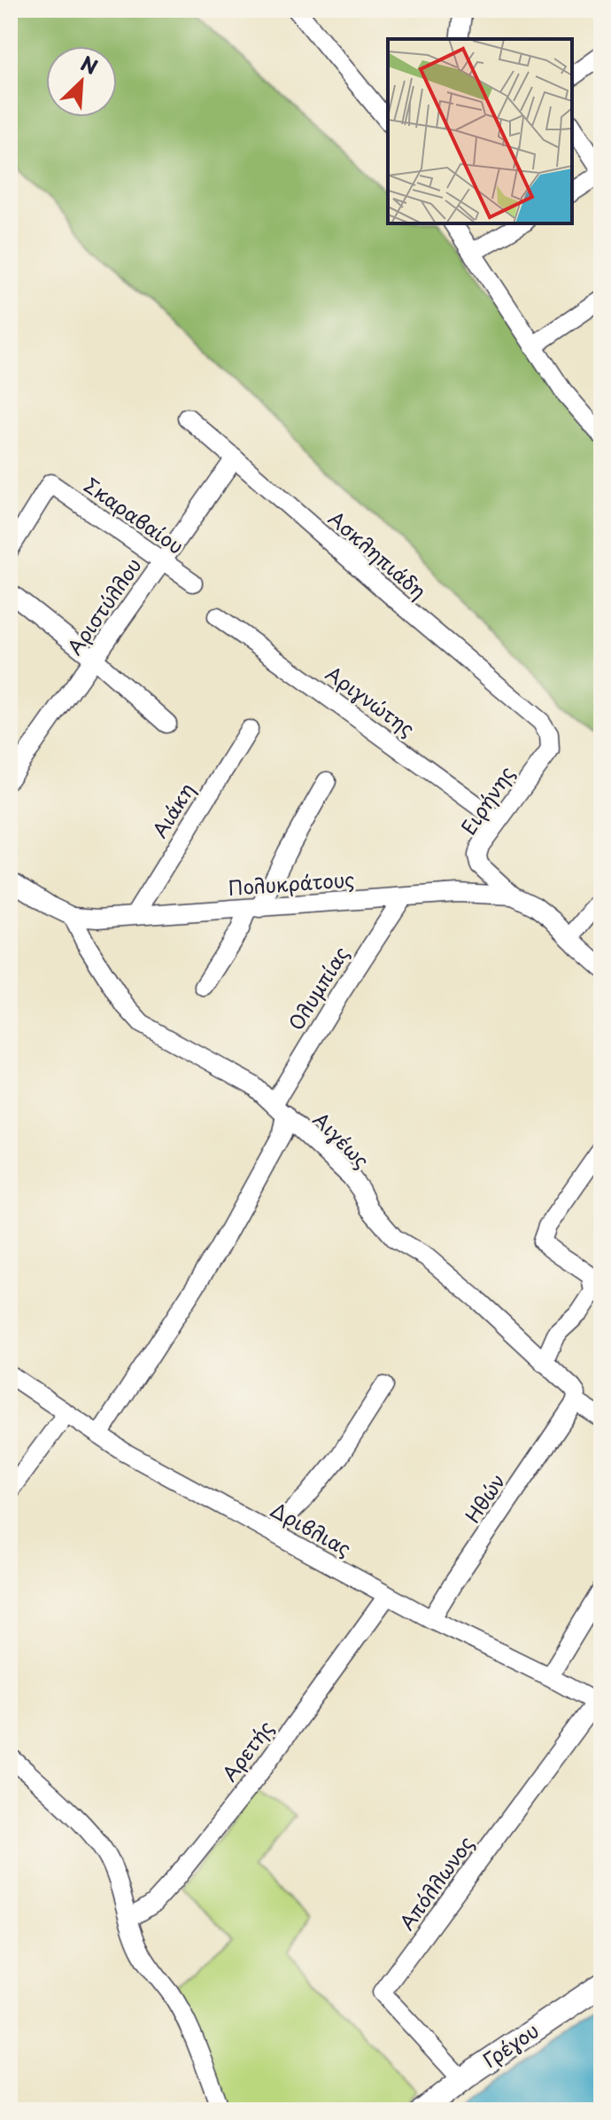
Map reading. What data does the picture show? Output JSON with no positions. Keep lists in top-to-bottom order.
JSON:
{
  "streets": {
    "main road": ["Γρέγου"],
    "street": [
      "Σκαραβαίου",
      "Ασκληπιάδη",
      "Αριστύλλου",
      "Αριγνώτης",
      "Ειρήνης",
      "Αιάκη",
      "Πολυκράτους",
      "Ολυμπίας",
      "Αιγέως",
      "Ηθών",
      "Δριβλιας",
      "Αρετής",
      "Απόλλωνος"
    ]
  },
  "crossings": [
    ["Σκαραβαίου", "Αριστύλλου"],
    ["Ασκληπιάδη", "Αριστύλλου"],
    ["Ασκληπιάδη", "Ειρήνης"],
    ["Αριγνώτης", "Ειρήνης"],
    ["Ειρήνης", "Πολυκράτους"],
    ["Αιάκη", "Πολυκράτους"],
    ["Πολυκράτους", "Ολυμπίας"],
    ["Πολυκράτους", "Αιγέως"],
    ["Ολυμπίας", "Αιγέως"],
    ["Ολυμπίας", "Δριβλιας"],
    ["Αιγέως", "Ηθών"],
    ["Ηθών", "Δριβλιας"],
    ["Δριβλιας", "Αρετής"],
    ["Δριβλιας", "Απόλλωνος"],
    ["Απόλλωνος", "Γρέγου"]
  ],
  "north": "top right"
}
